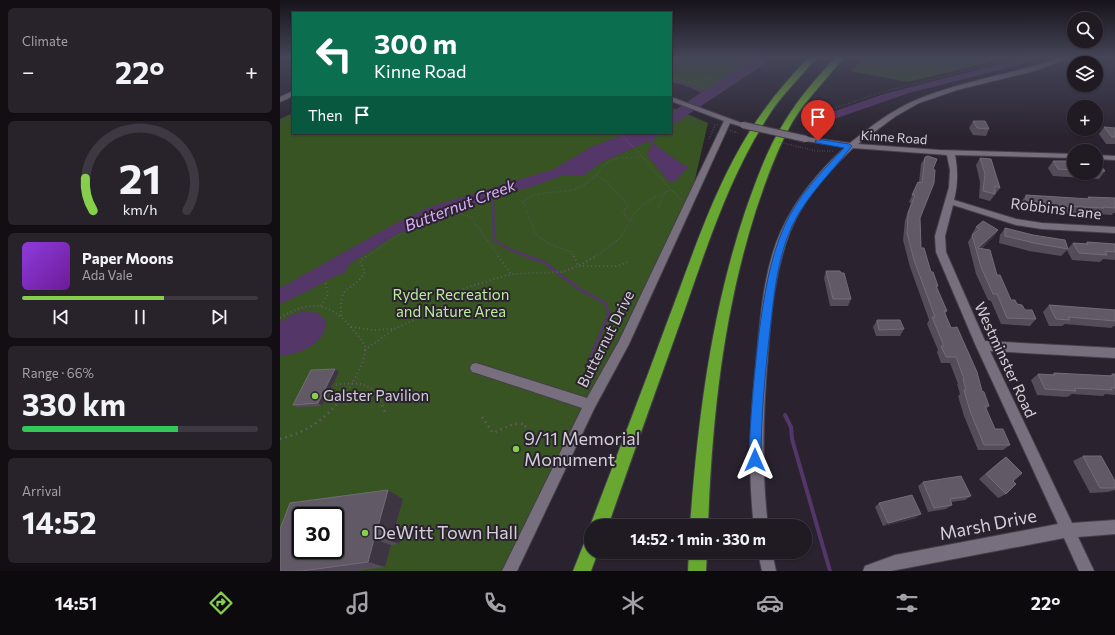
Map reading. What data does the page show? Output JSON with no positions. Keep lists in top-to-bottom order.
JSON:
{
  "streets": {
    "street": [
      "Kinne Road",
      "Robbins Lane",
      "Butternut Drive",
      "Westminster Road",
      "Marsh Drive"
    ]
  },
  "crossings": [
    ["Kinne Road", "Butternut Drive"],
    ["Kinne Road", "Westminster Road"],
    ["Robbins Lane", "Westminster Road"],
    ["Westminster Road", "Marsh Drive"]
  ],
  "water": ["Butternut Creek"],
  "parks": ["Ryder Recreation and Nature Area"],
  "places": ["Galster Pavilion", "9/11 Memorial Monument", "DeWitt Town Hall"],
  "page": {
    "tile": [
      "Climate",
      ["Range · 66%", "330 km"],
      ["Arrival", "14:52"]
    ],
    "map_buttons": ["+", "−"],
    "turn": ["300 m", "Kinne Road"],
    "heat": ["−", "22°", "+"],
    "then": "Then",
    "song": ["Paper Moons", "Ada Vale"],
    "limit": "30",
    "trip": "14:52 · 1 min · 330 m",
    "tabs": ["14:51", "22°"],
    "gauge": ["21", "km/h"]
  }
}
